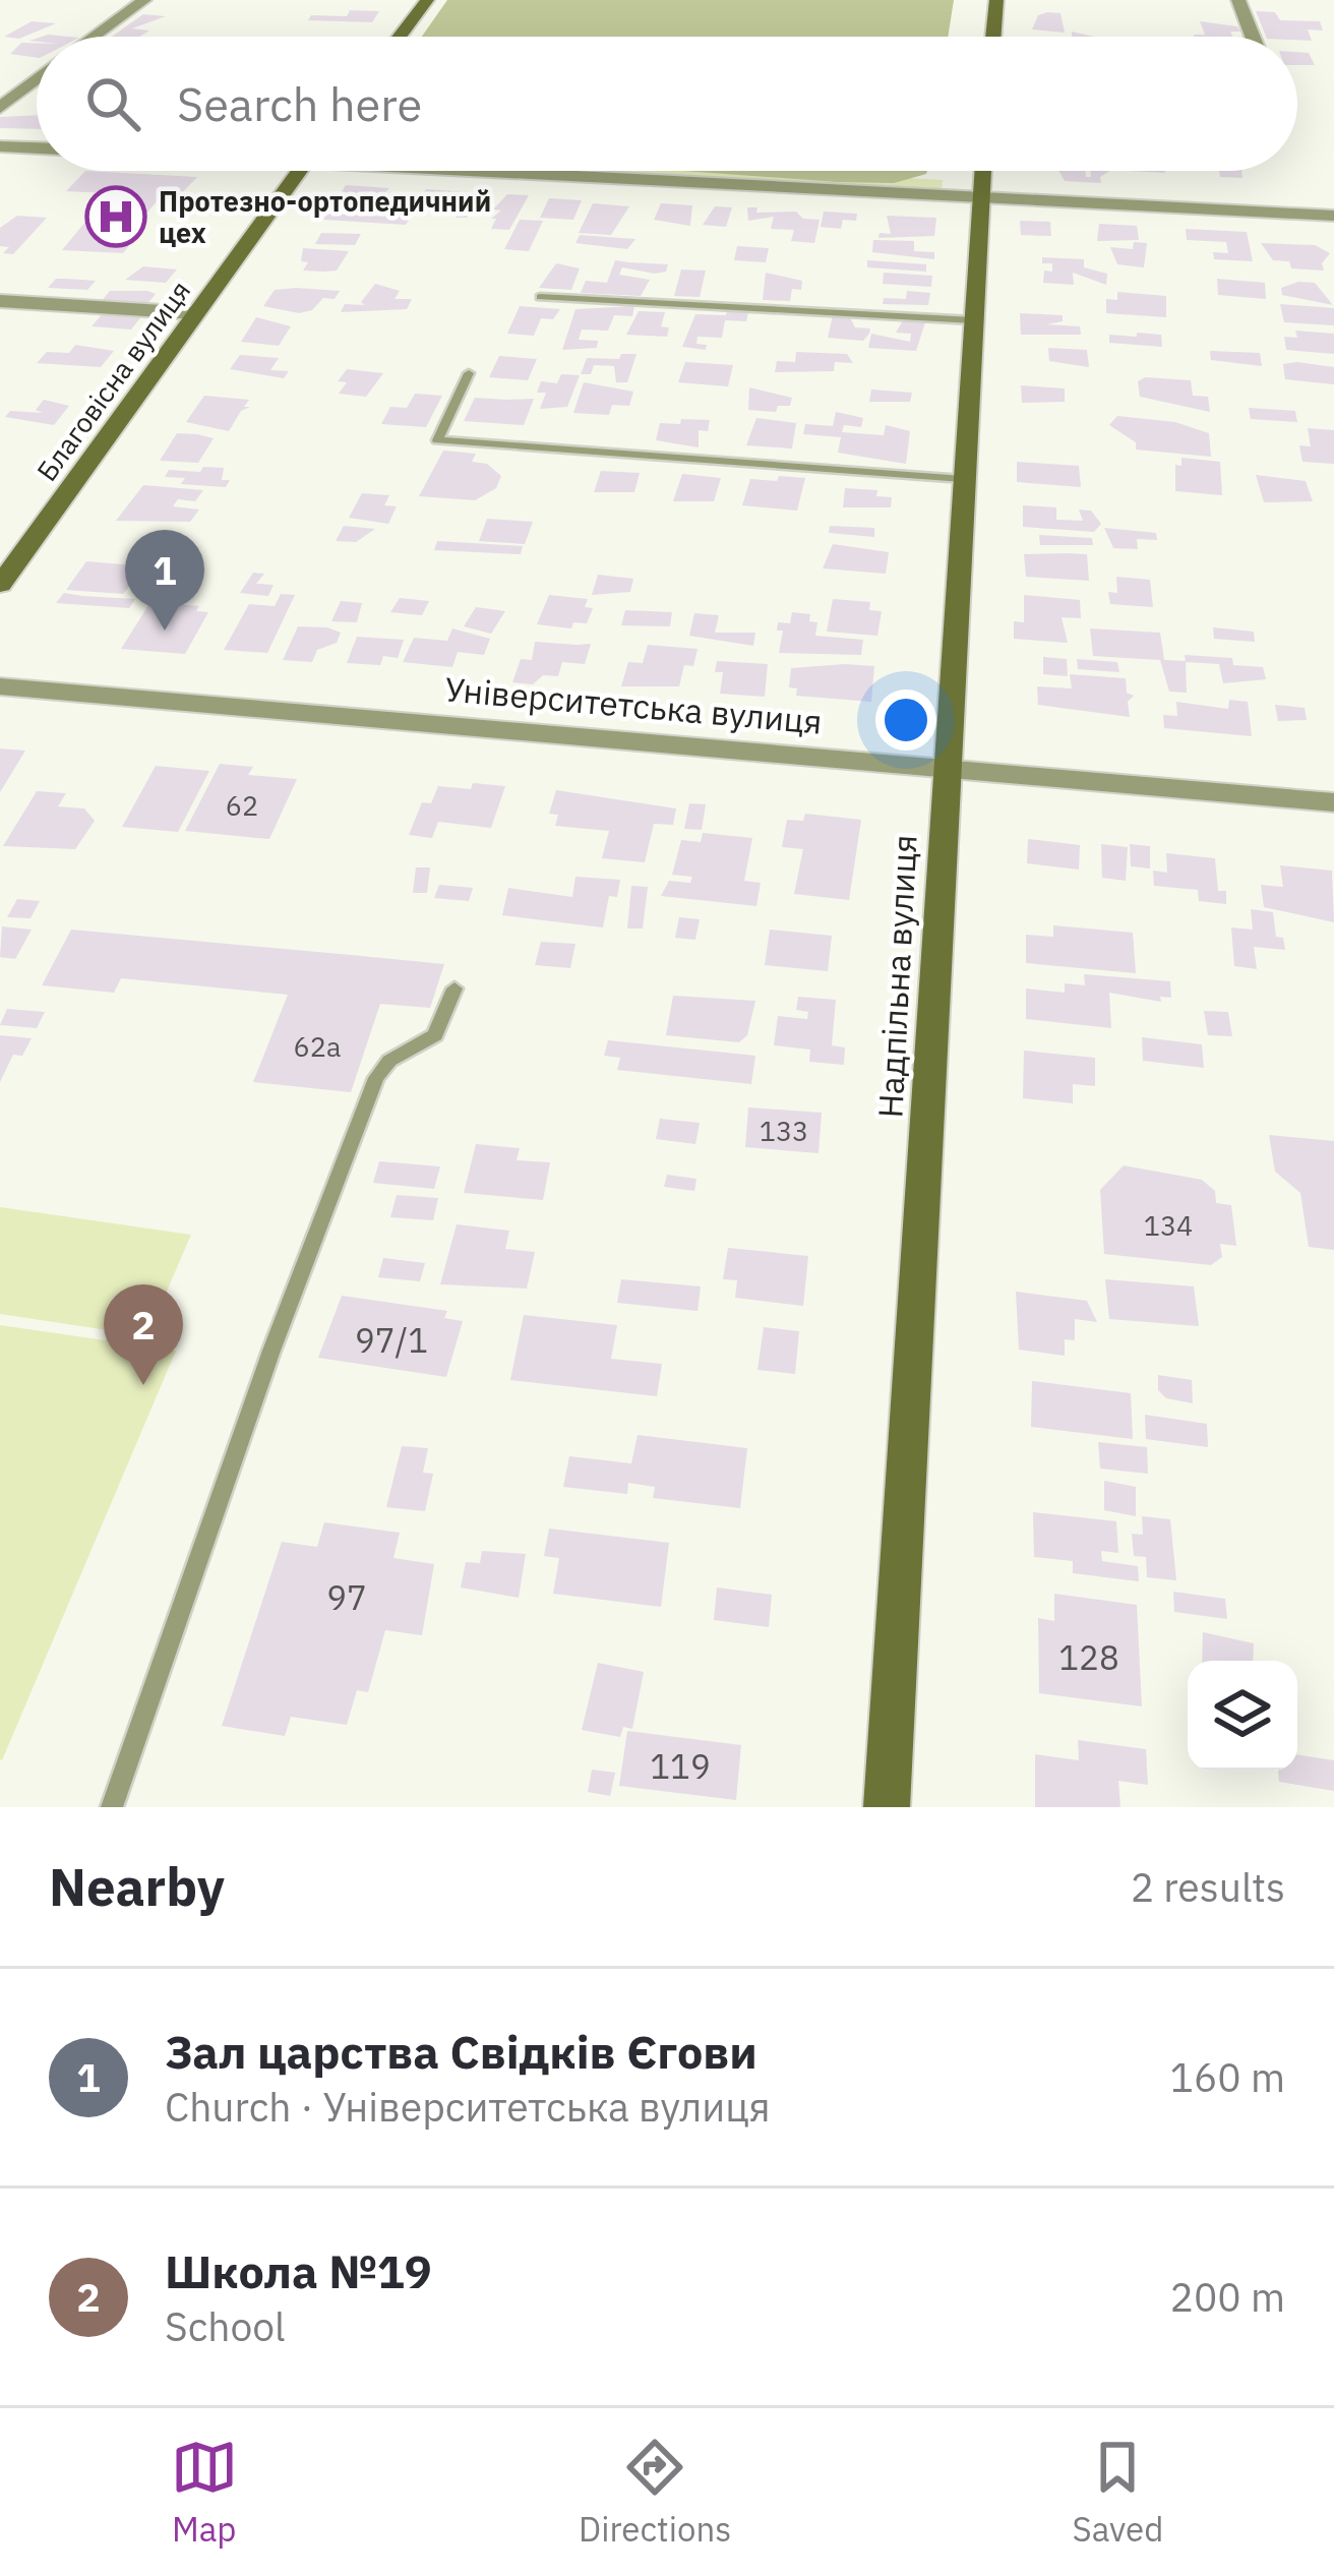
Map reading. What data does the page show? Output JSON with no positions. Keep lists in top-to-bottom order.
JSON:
{
  "streets": {
    "main road": ["Благовісна вулиця", "Надпільна вулиця"],
    "street": ["Університетська вулиця"]
  },
  "crossings": [
    ["Університетська вулиця", "Надпільна вулиця"]
  ],
  "places": {
    "hospital": ["Протезно-ортопедичний цех"]
  },
  "house_numbers": [
    "62",
    "62а",
    "133",
    "134",
    "97/1",
    "97",
    "128",
    "119"
  ],
  "page": {
    "search": "Search here",
    "pins": ["1", "2"],
    "heading": ["Nearby", "2 results"],
    "list": [
      {
        "mark": "1",
        "name": "Зал царства Свідків Єгови",
        "note": "Church · Університетська вулиця",
        "value": "160 m"
      },
      {
        "mark": "2",
        "name": "Школа №19",
        "note": "School",
        "value": "200 m"
      }
    ],
    "nav": ["Map", "Directions", "Saved"]
  }
}
